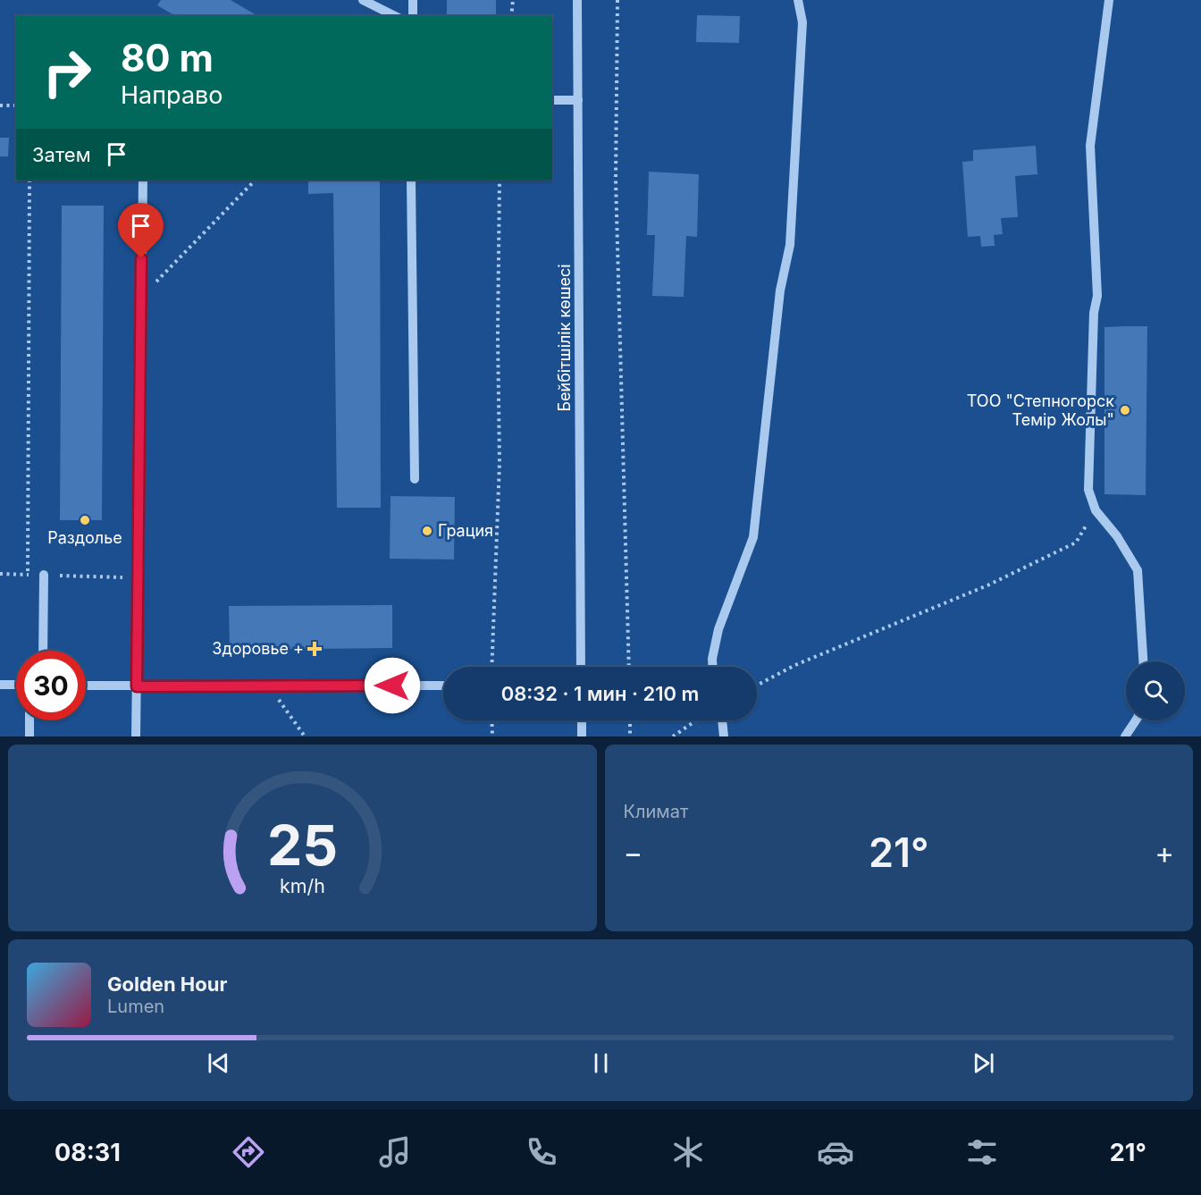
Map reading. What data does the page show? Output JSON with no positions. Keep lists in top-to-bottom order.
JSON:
{
  "streets": {
    "street": ["Бейбітшілік көшесі"]
  },
  "places": {
    "other": ["ТОО \"Степногорск Темiр Жолы\"", "Раздолье", "Грация"],
    "health": ["Здоровье +"]
  },
  "page": {
    "turn": ["80 m", "Направо"],
    "then": "Затем",
    "limit": "30",
    "trip": "08:32 · 1 мин · 210 m",
    "tile": "Климат",
    "heat": ["−", "21°", "+"],
    "song": ["Golden Hour", "Lumen"],
    "tabs": ["08:31", "21°"],
    "gauge": ["25", "km/h"]
  }
}
